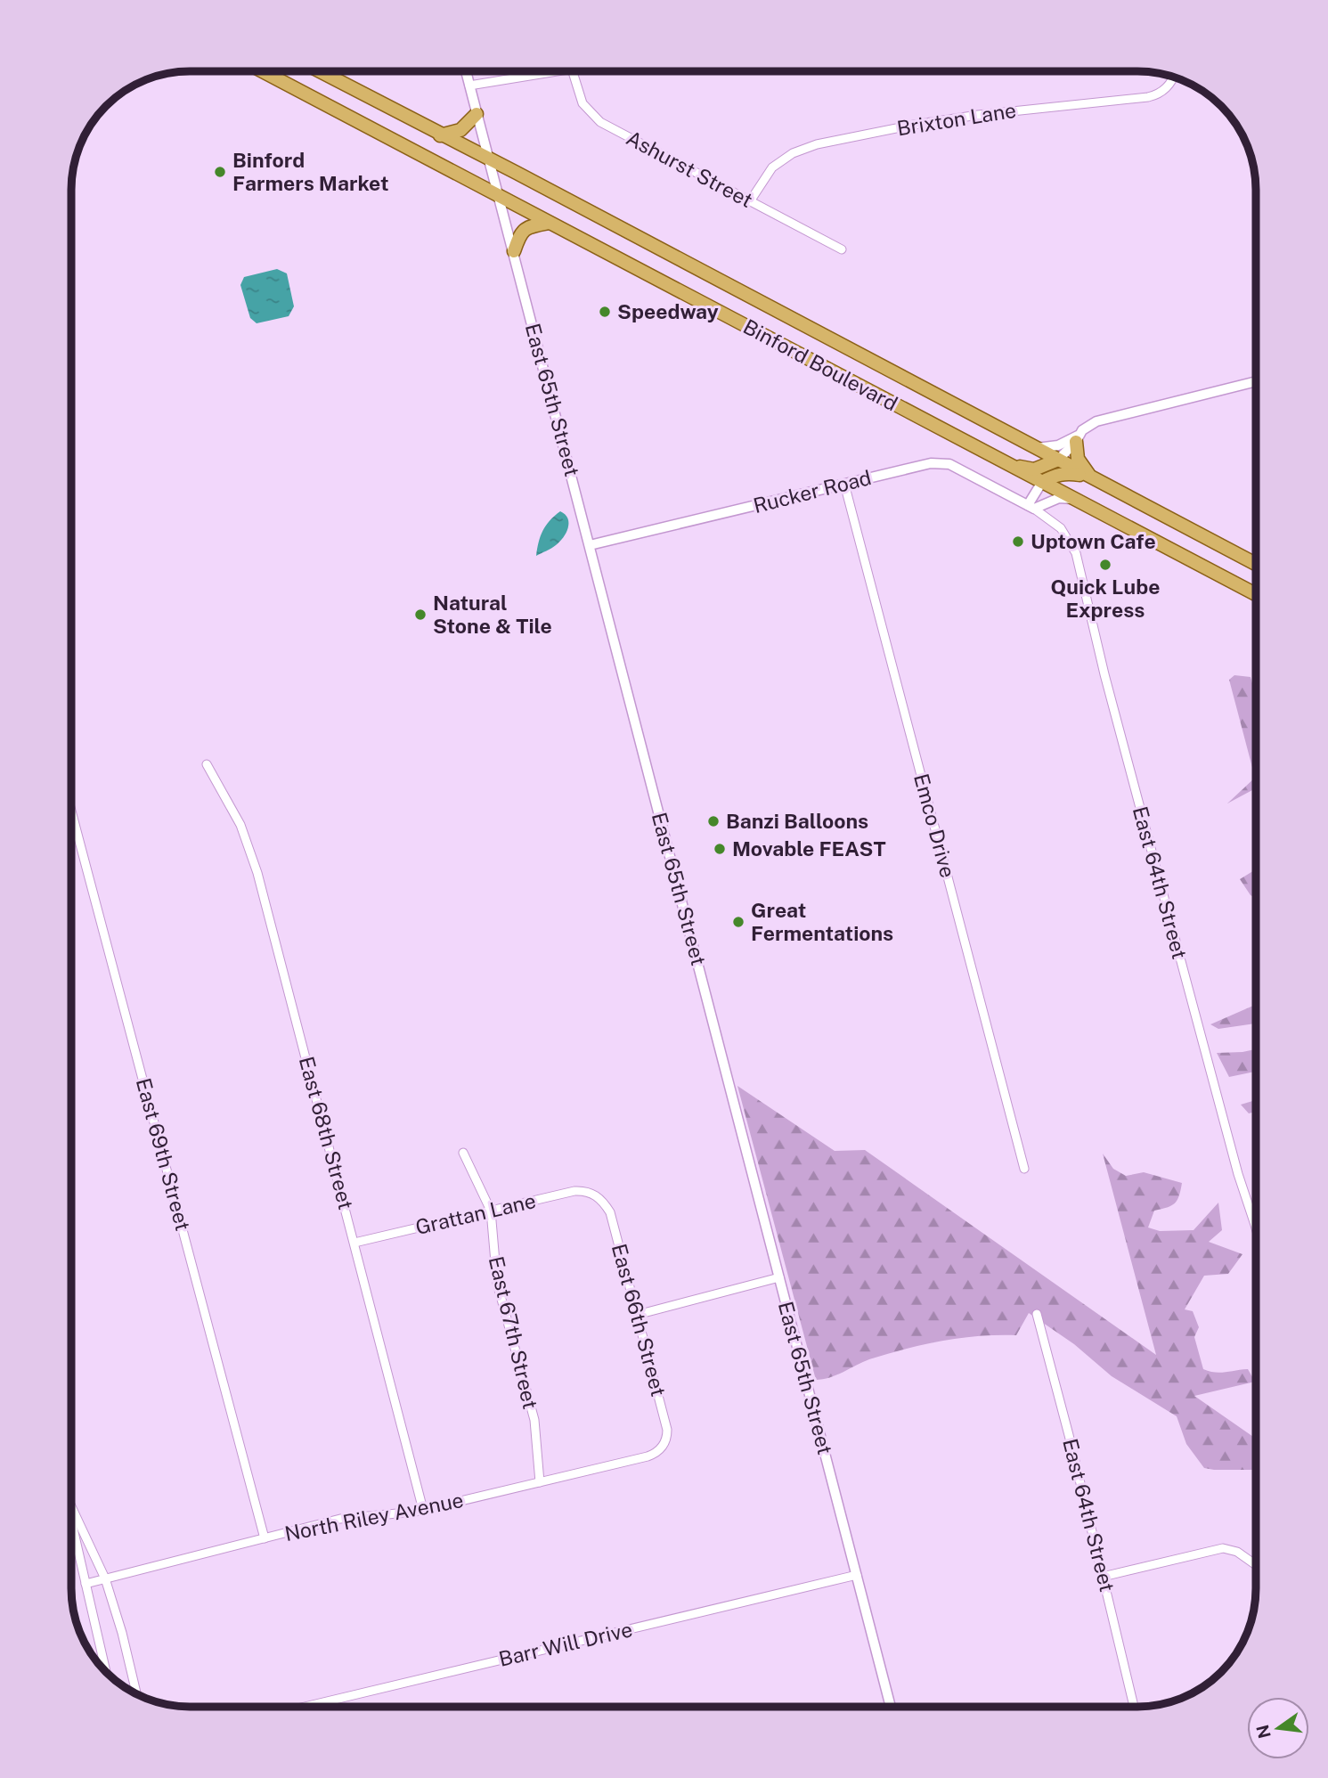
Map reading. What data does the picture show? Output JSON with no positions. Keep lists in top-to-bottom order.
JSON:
{
  "streets": {
    "main road": ["Binford Boulevard"],
    "street": [
      "Brixton Lane",
      "Ashurst Street",
      "East 65th Street",
      "Rucker Road",
      "Emco Drive",
      "East 64th Street",
      "East 68th Street",
      "East 69th Street",
      "Grattan Lane",
      "East 66th Street",
      "East 67th Street",
      "North Riley Avenue",
      "Barr Will Drive"
    ]
  },
  "crossings": [
    ["Brixton Lane", "Ashurst Street"],
    ["Binford Boulevard", "East 65th Street"],
    ["East 65th Street", "Rucker Road"],
    ["East 65th Street", "Barr Will Drive"],
    ["Rucker Road", "Emco Drive"],
    ["Rucker Road", "East 64th Street"],
    ["East 68th Street", "Grattan Lane"],
    ["East 68th Street", "North Riley Avenue"],
    ["East 69th Street", "North Riley Avenue"],
    ["Grattan Lane", "East 66th Street"],
    ["Grattan Lane", "East 67th Street"],
    ["East 66th Street", "North Riley Avenue"],
    ["East 67th Street", "North Riley Avenue"]
  ],
  "places": [
    "Binford Farmers Market",
    "Speedway",
    "Uptown Cafe",
    "Quick Lube Express",
    "Natural Stone & Tile",
    "Banzi Balloons",
    "Movable FEAST",
    "Great Fermentations"
  ],
  "north": "left"
}
